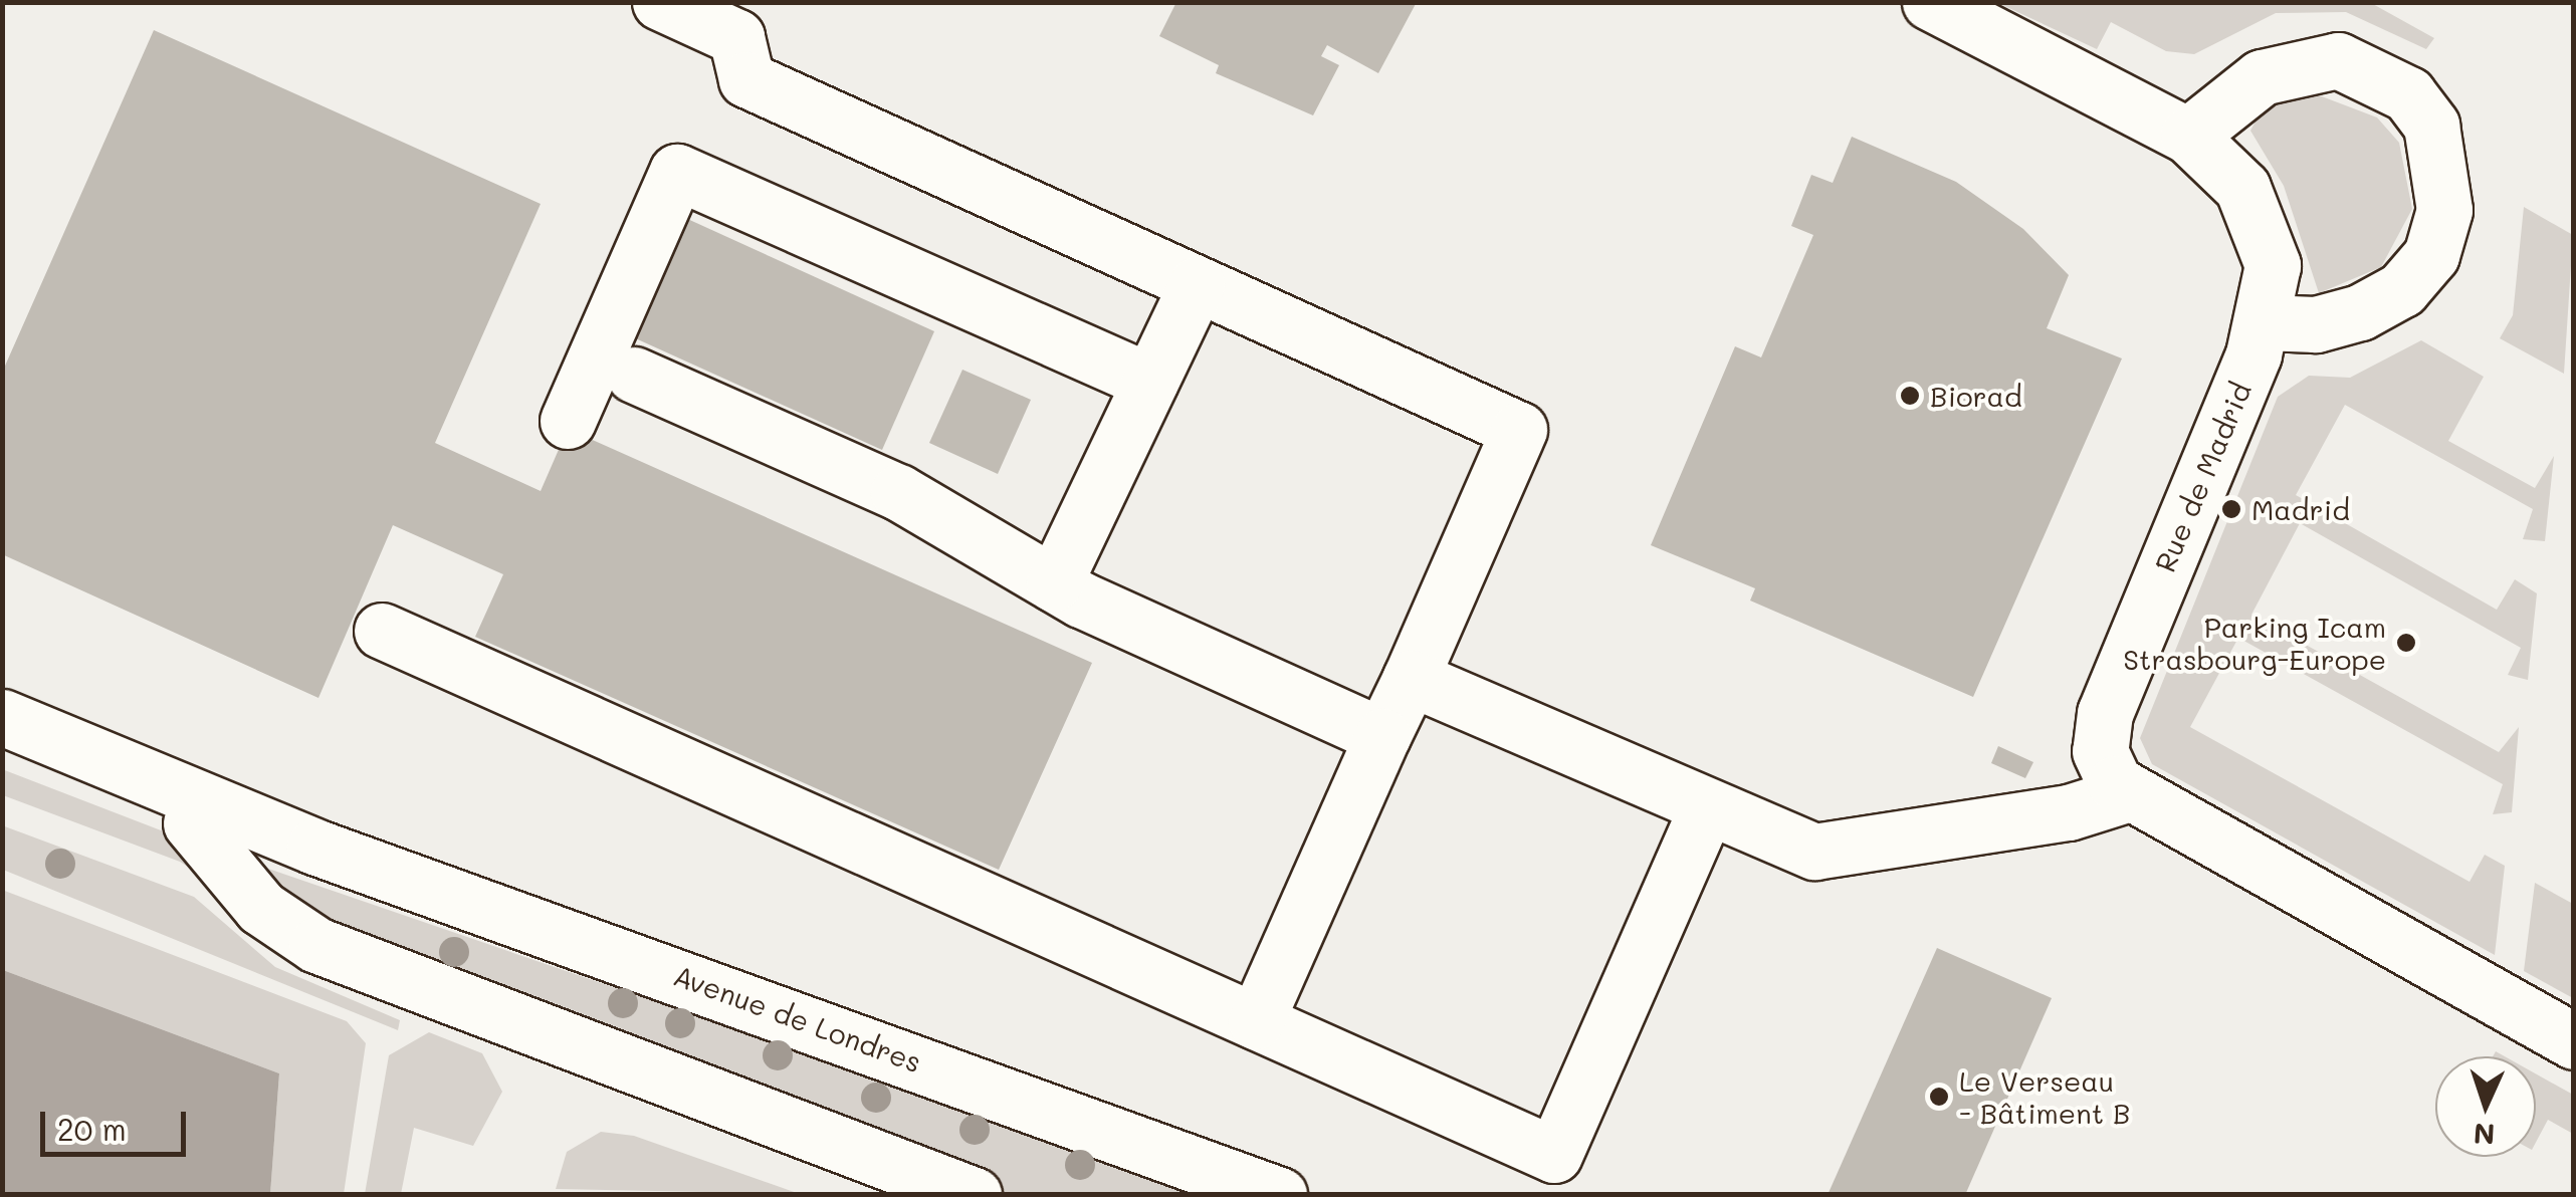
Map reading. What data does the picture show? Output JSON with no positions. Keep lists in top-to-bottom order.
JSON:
{
  "streets": {
    "street": ["Rue de Madrid", "Avenue de Londres"]
  },
  "places": [
    "Biorad",
    "Madrid",
    "Parking Icam Strasbourg-Europe",
    "Le Verseau - Bâtiment B"
  ],
  "scale_bar": "20 m",
  "north": "bottom"
}
